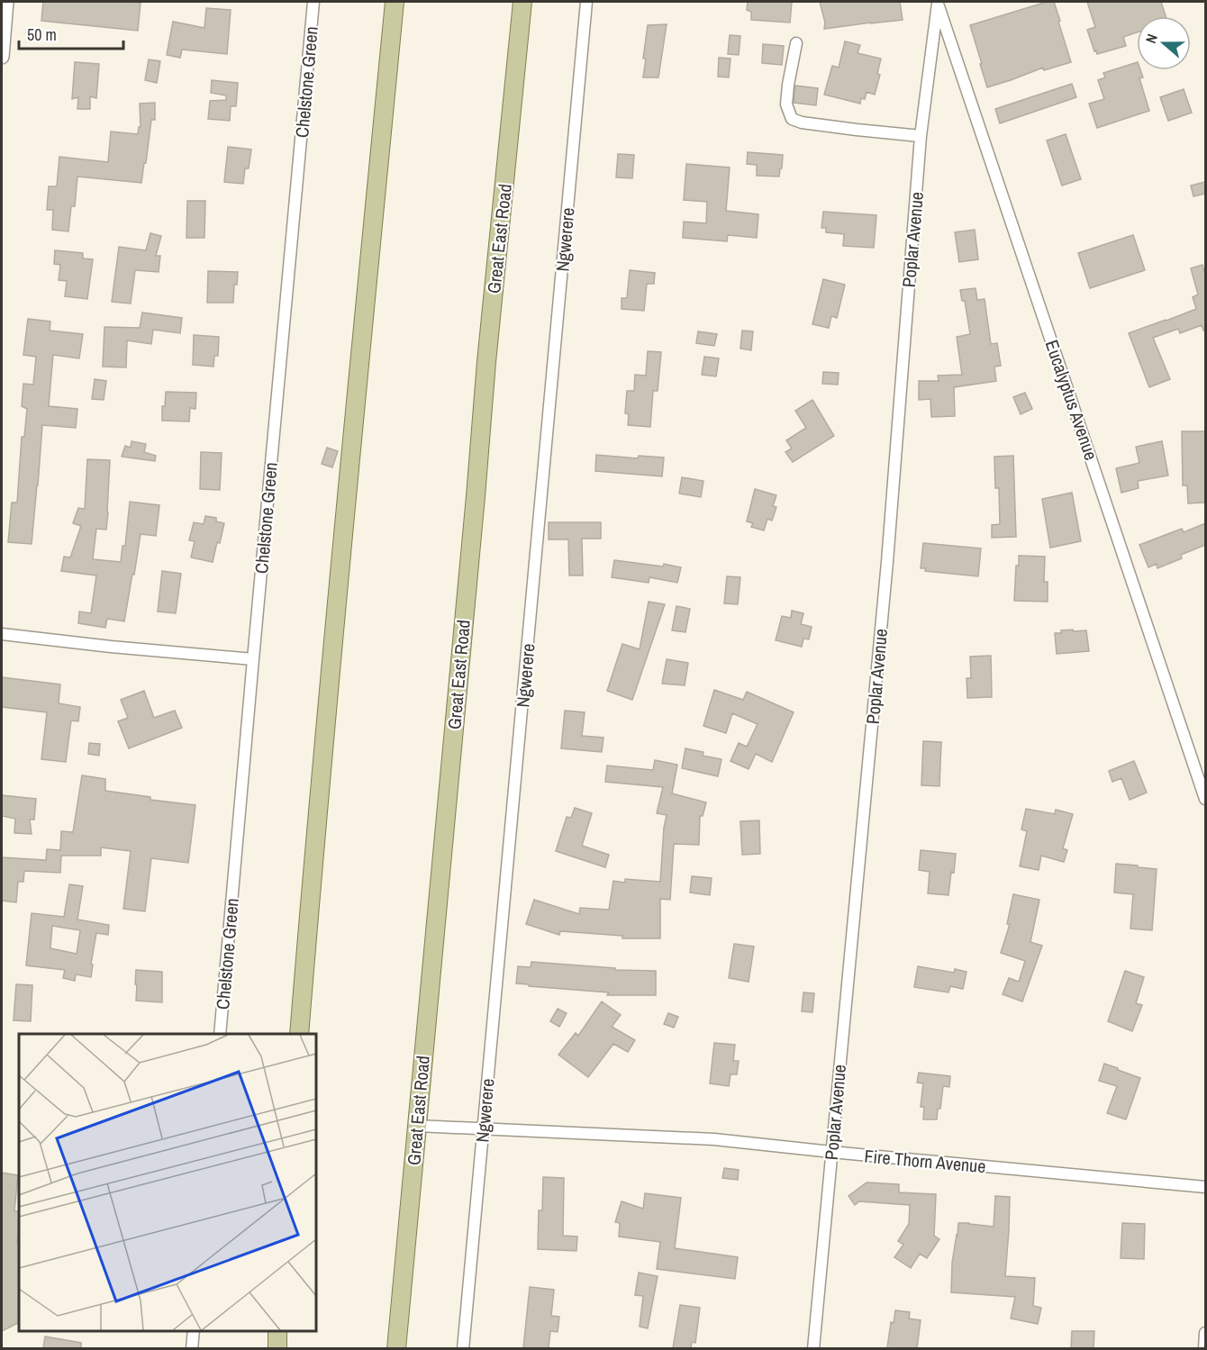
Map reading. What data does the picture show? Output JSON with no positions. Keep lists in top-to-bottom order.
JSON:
{
  "streets": {
    "main road": ["Great East Road"],
    "street": [
      "Chelstone Green",
      "Ngwerere",
      "Poplar Avenue",
      "Eucalyptus Avenue",
      "Fire Thorn Avenue"
    ]
  },
  "crossings": [
    ["Great East Road", "Fire Thorn Avenue"],
    ["Ngwerere", "Fire Thorn Avenue"],
    ["Poplar Avenue", "Eucalyptus Avenue"],
    ["Poplar Avenue", "Fire Thorn Avenue"]
  ],
  "scale_bar": "50 m",
  "north": "left"
}
